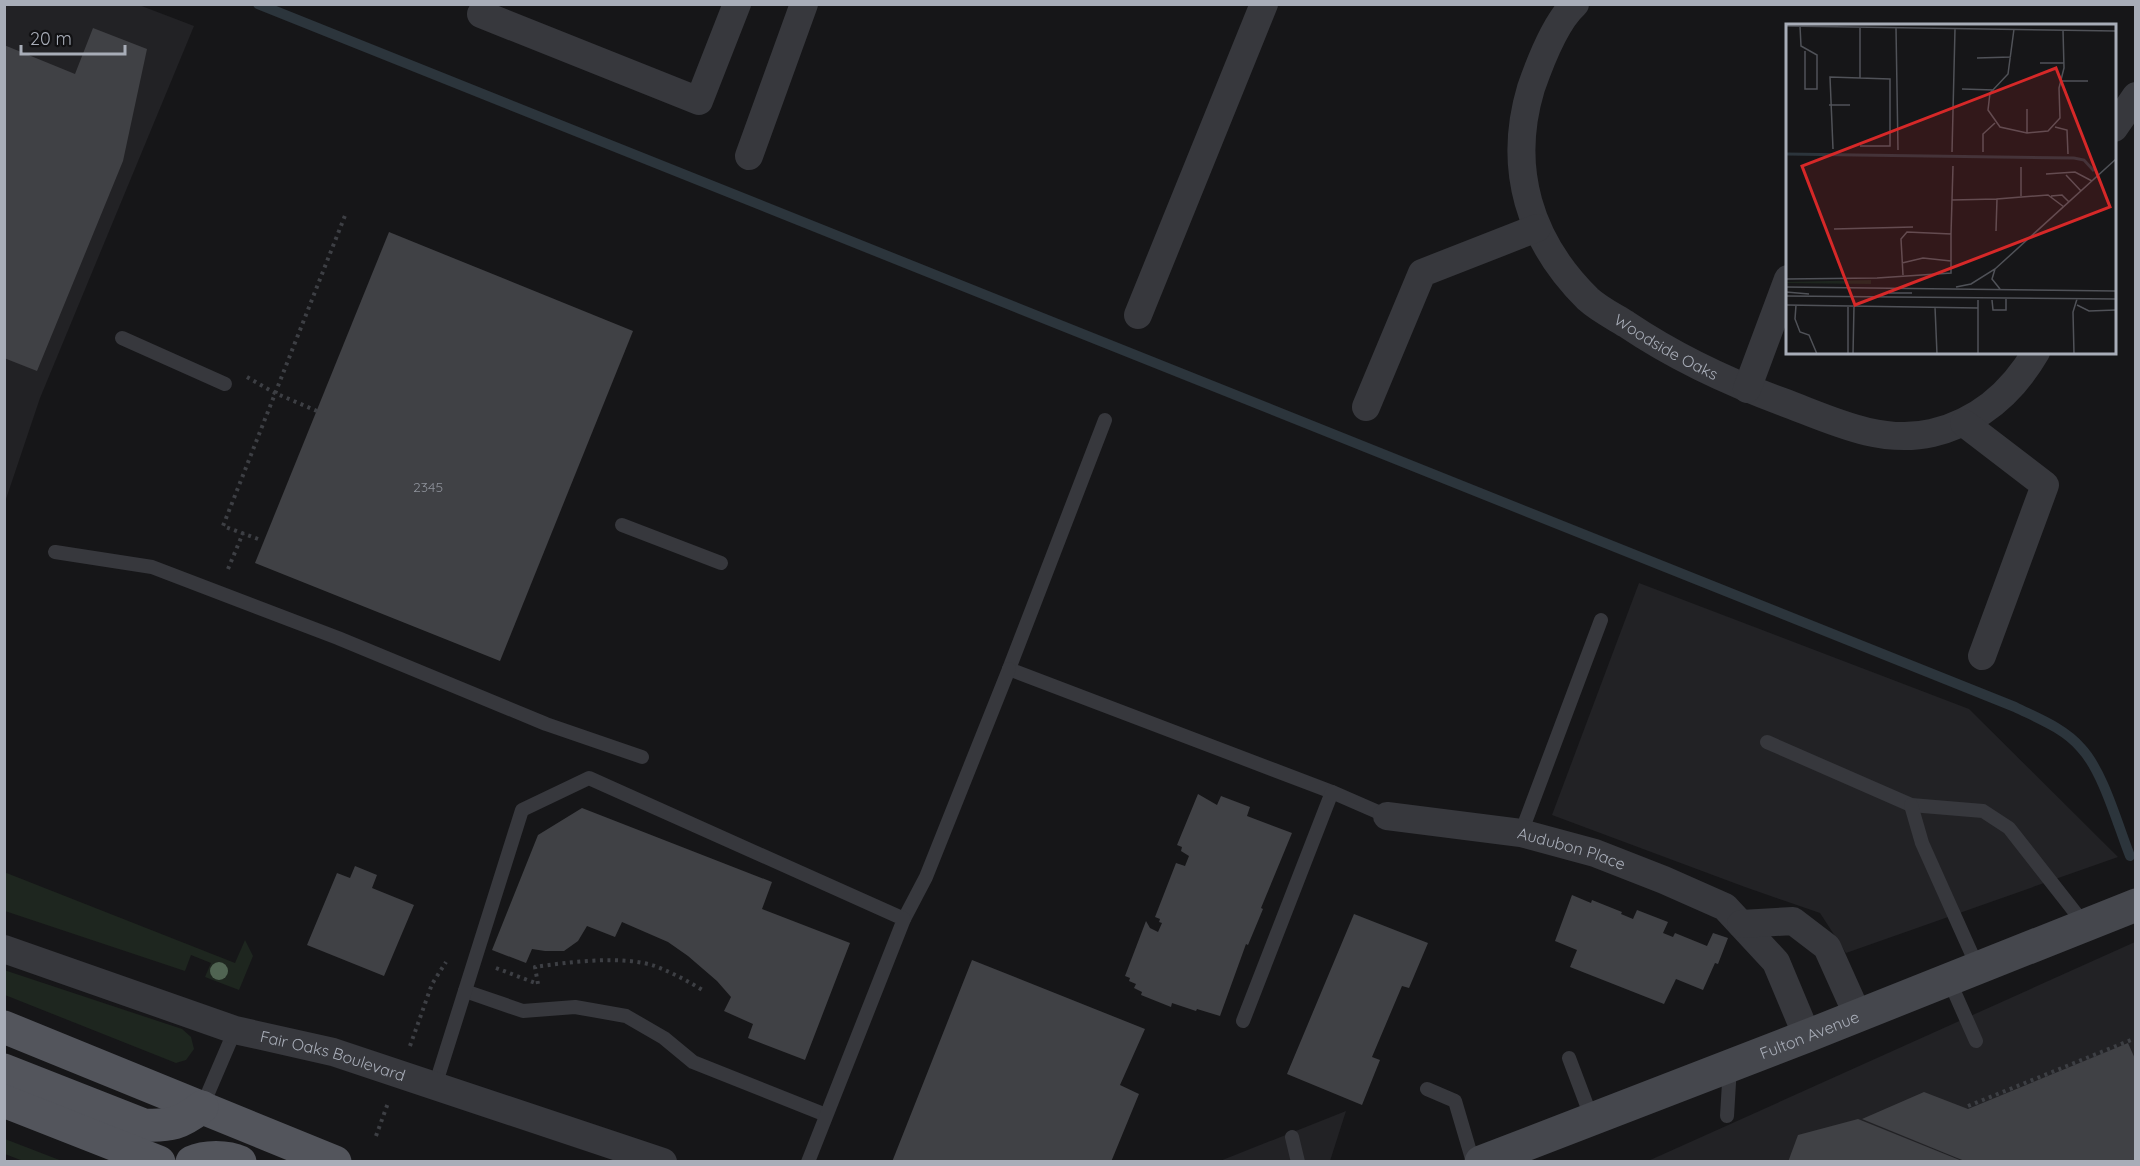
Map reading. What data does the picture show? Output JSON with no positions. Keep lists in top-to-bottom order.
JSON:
{
  "streets": {
    "street": [
      "Woodside Oaks",
      "Audubon Place",
      "Fulton Avenue",
      "Fair Oaks Boulevard"
    ]
  },
  "crossings": [
    ["Audubon Place", "Fulton Avenue"]
  ],
  "house_numbers": ["2345"],
  "scale_bar": "20 m"
}
